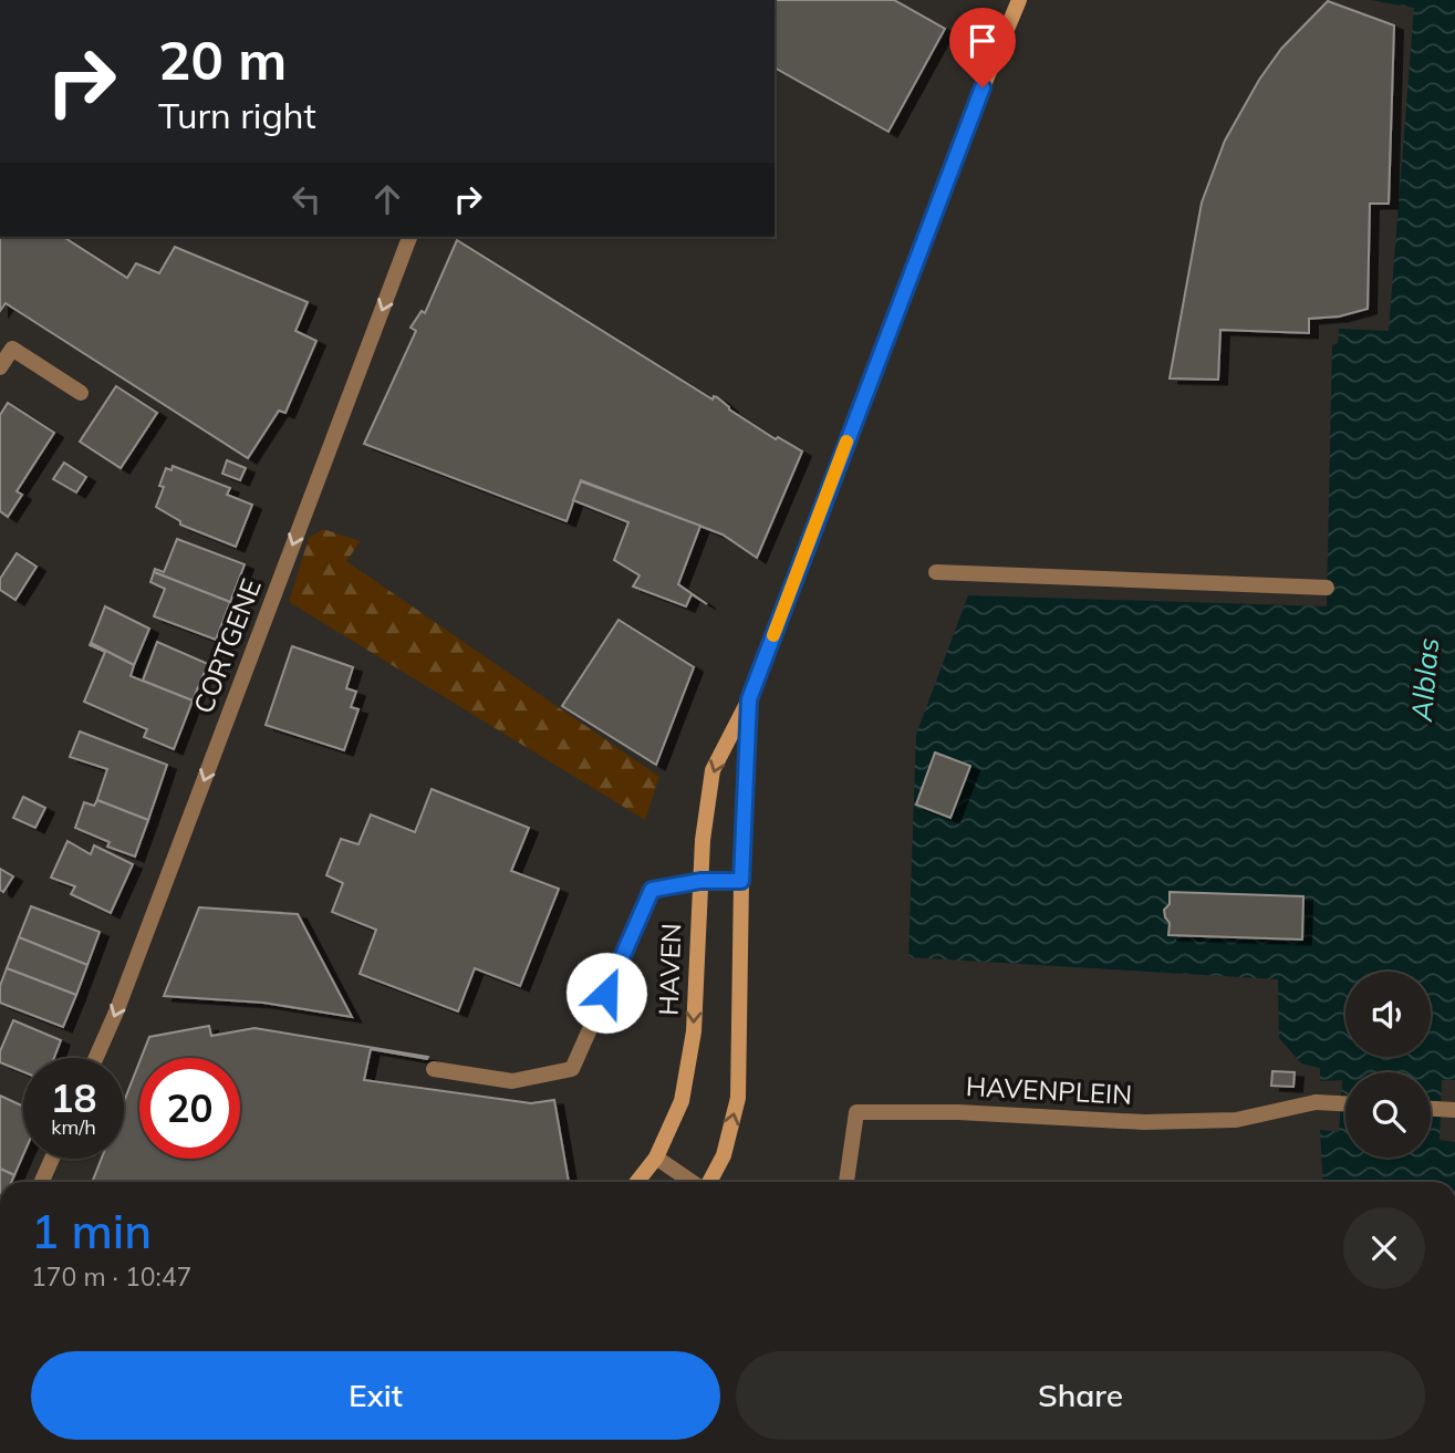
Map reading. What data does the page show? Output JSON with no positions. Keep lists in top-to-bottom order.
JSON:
{
  "streets": {
    "street": ["CORTGENE", "HAVEN", "HAVENPLEIN"]
  },
  "one_way": ["CORTGENE"],
  "water": ["Alblas"],
  "page": {
    "turn": ["20 m", "Turn right"],
    "speed": "18 km/h",
    "limit": "20",
    "heading": ["1 min", "170 m · 10:47"],
    "buttons": ["Exit", "Share"]
  }
}
